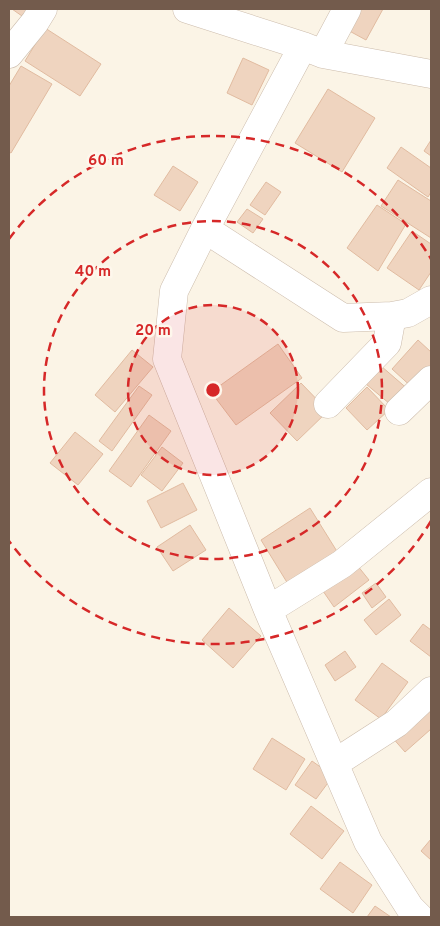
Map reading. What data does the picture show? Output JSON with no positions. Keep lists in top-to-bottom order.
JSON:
{
  "rings": ["60 m", "40 m", "20 m"]
}
